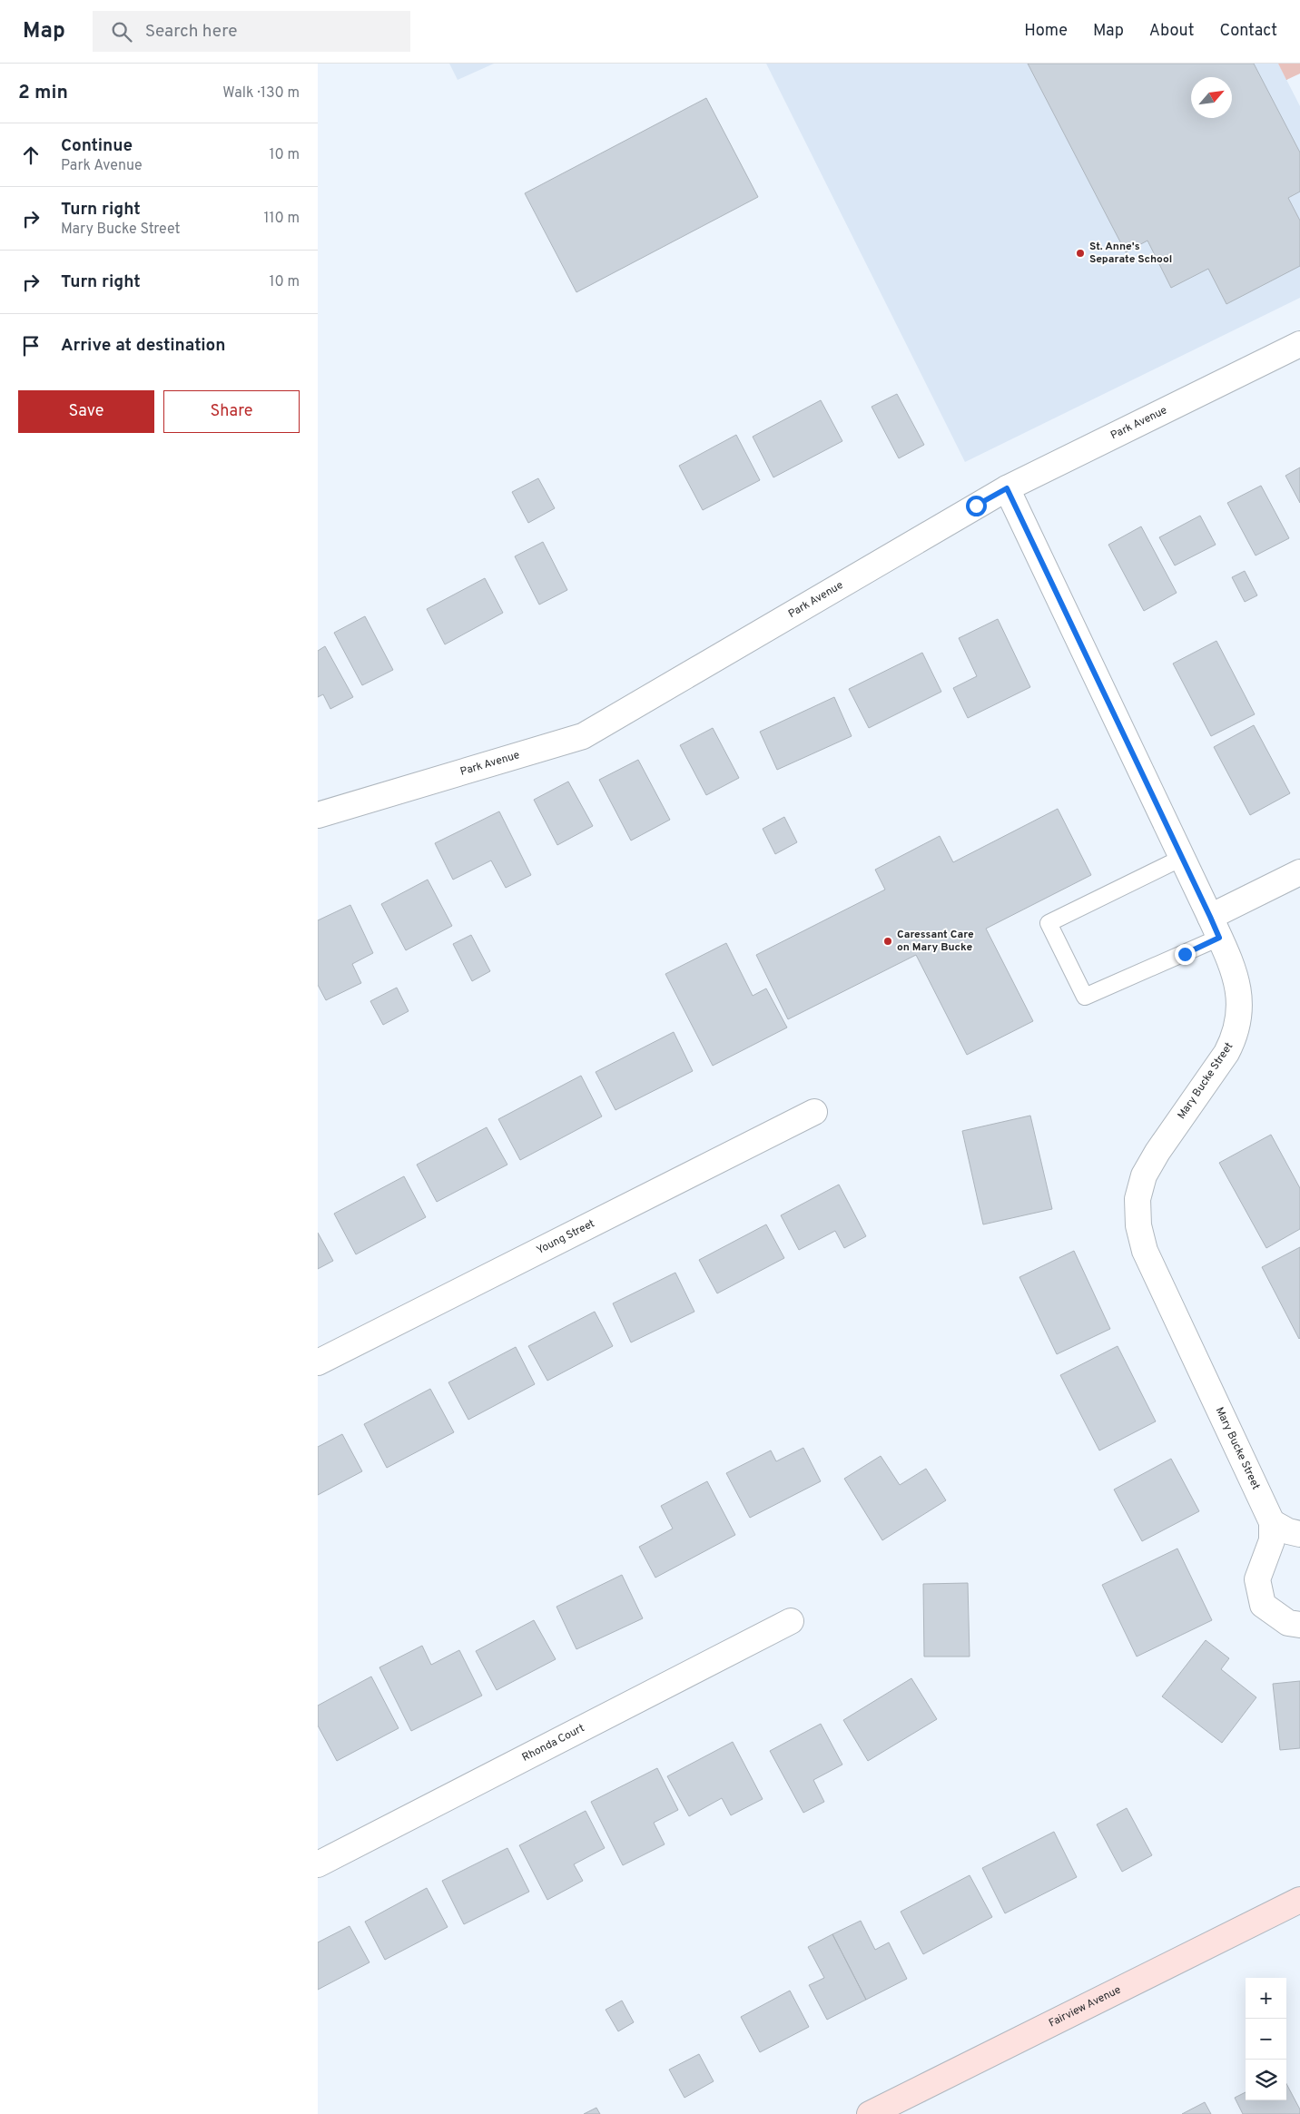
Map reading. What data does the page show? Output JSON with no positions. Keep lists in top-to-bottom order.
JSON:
{
  "streets": {
    "main road": ["Fairview Avenue"],
    "street": [
      "Park Avenue",
      "Mary Bucke Street",
      "Young Street",
      "Rhonda Court"
    ]
  },
  "crossings": [
    ["Park Avenue", "Mary Bucke Street"]
  ],
  "places": ["St. Anne's Separate School", "Caressant Care on Mary Bucke"],
  "north": "top right",
  "page": {
    "header": "Map",
    "search": "Search here",
    "nav": [
      "Home",
      "Map",
      "About",
      "Contact"
    ],
    "heading": ["2 min", "Walk · 130 m"],
    "list": [
      ["Continue", "Park Avenue", "10 m"],
      ["Turn right", "Mary Bucke Street", "110 m"],
      ["Turn right", "10 m"],
      "Arrive at destination"
    ],
    "buttons": ["Save", "Share"],
    "map_buttons": ["+", "−"]
  }
}
